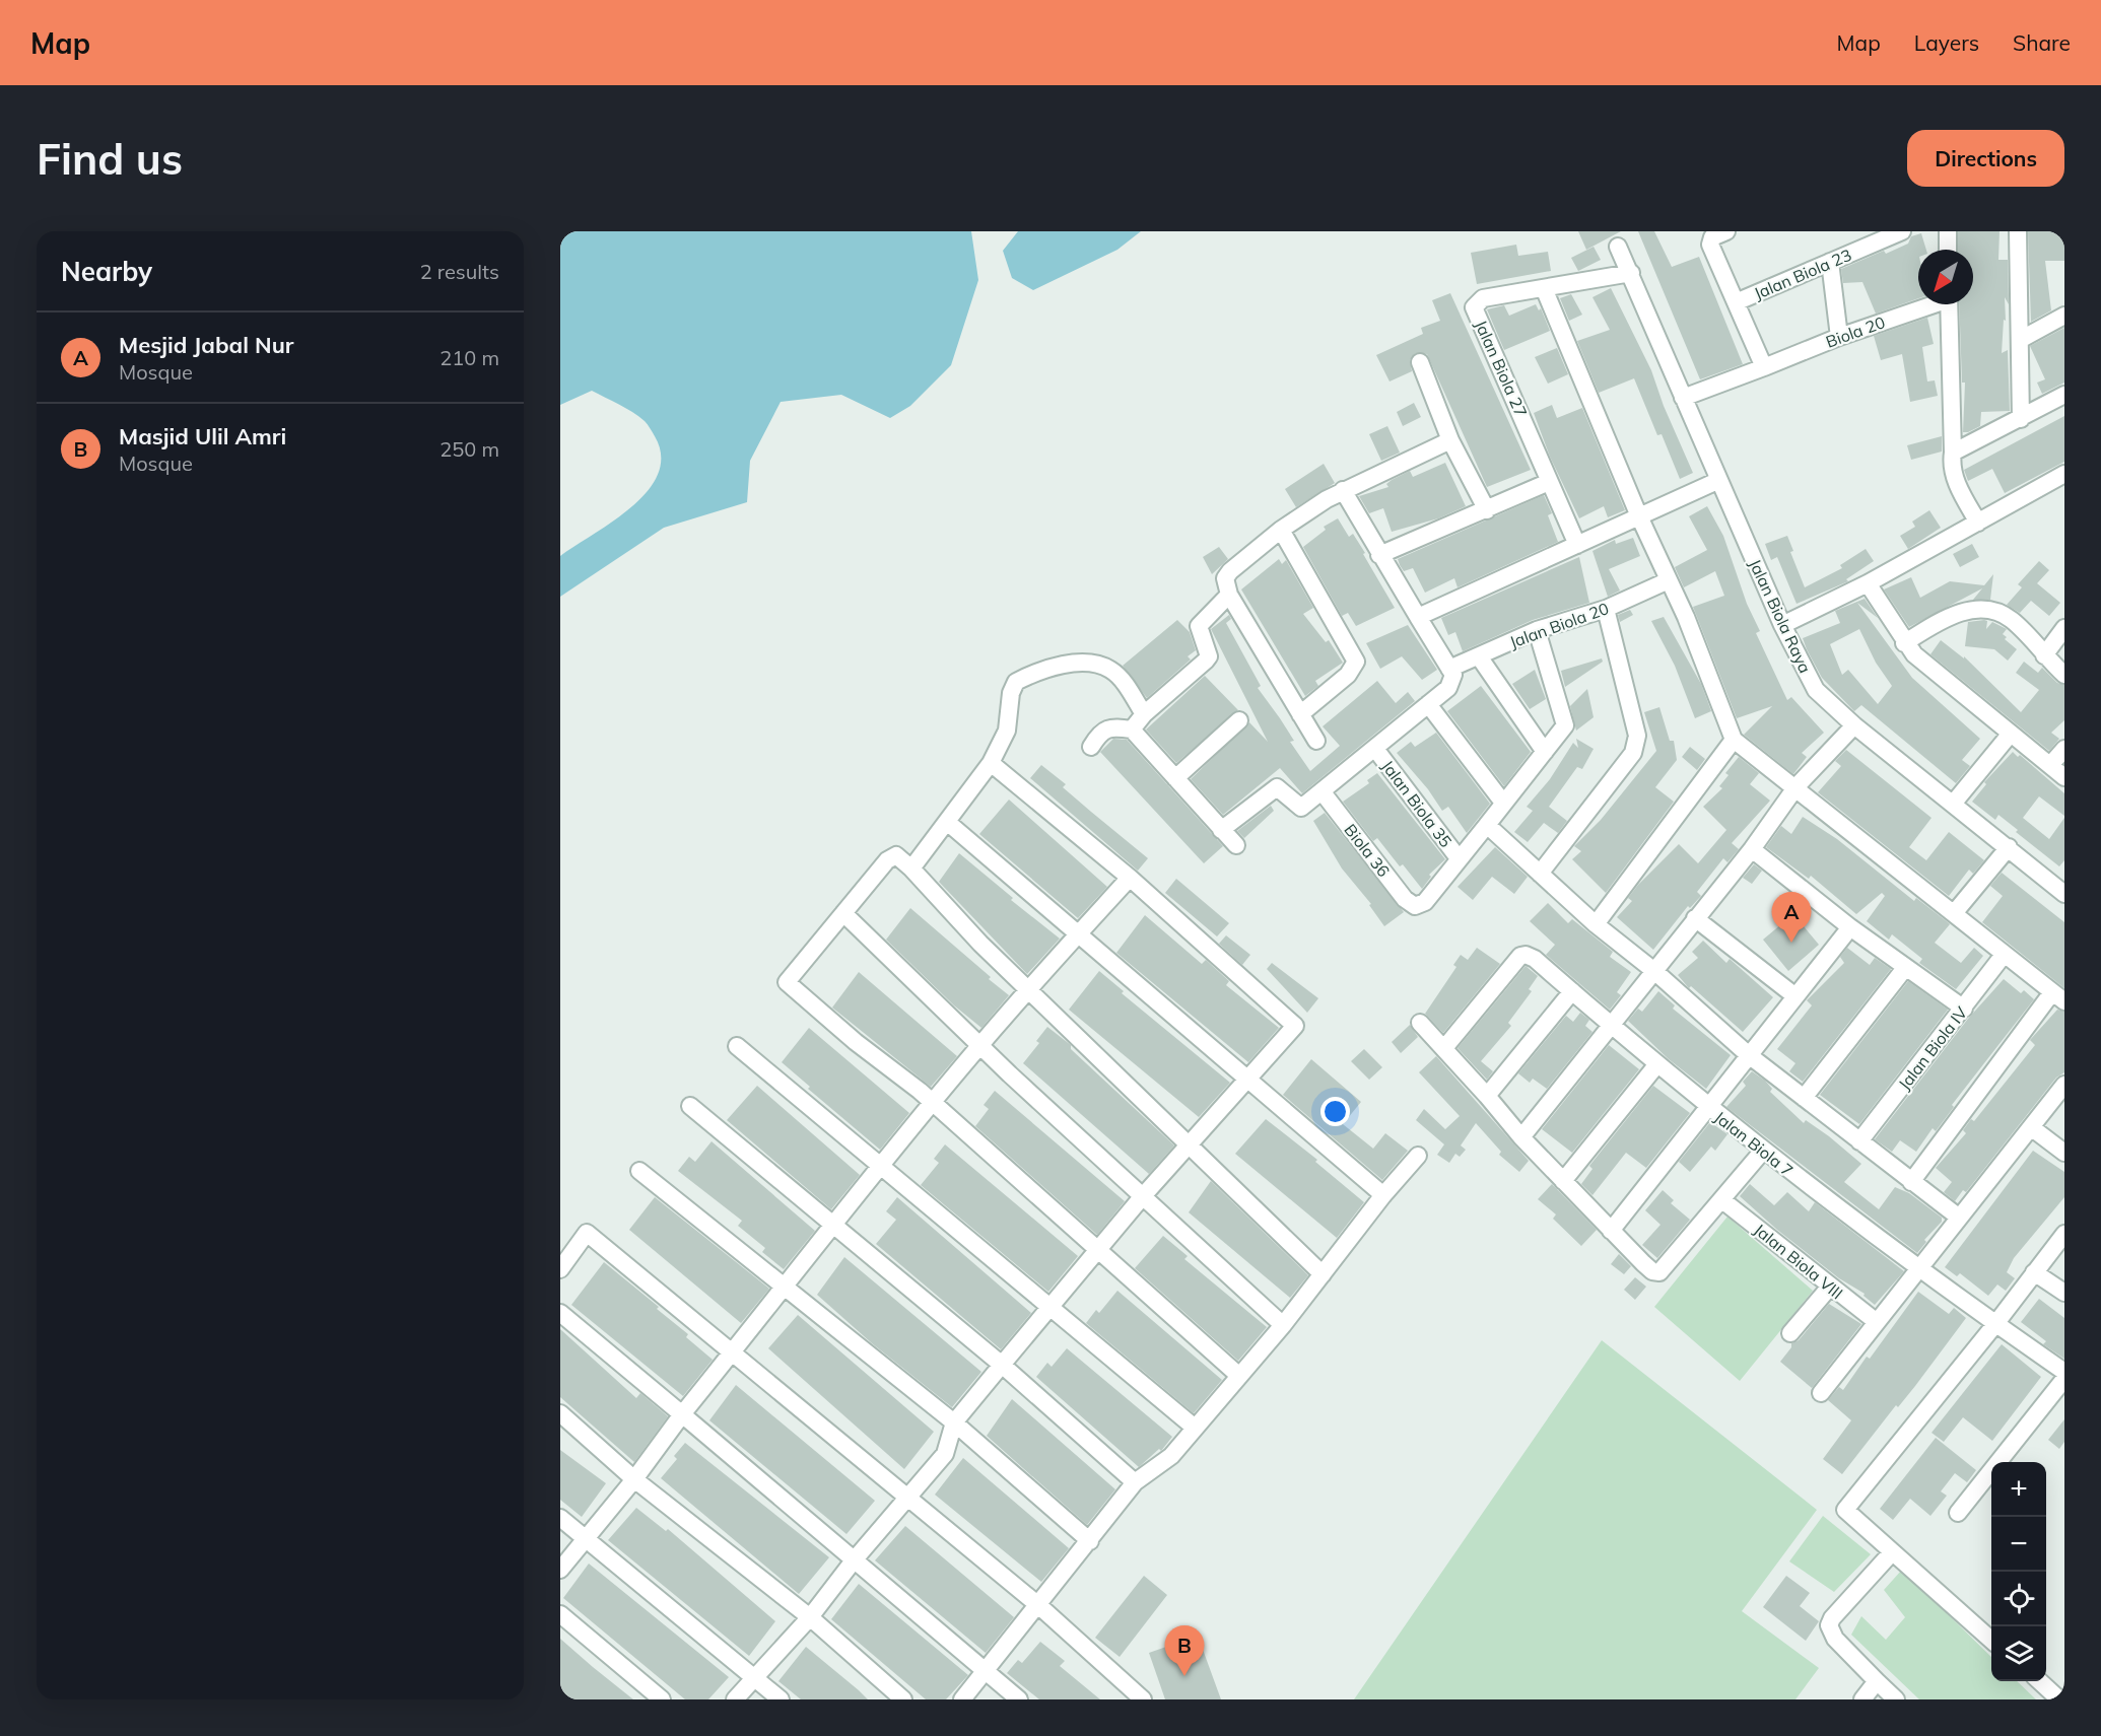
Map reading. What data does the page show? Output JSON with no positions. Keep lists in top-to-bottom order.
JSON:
{
  "streets": {
    "street": [
      "Jalan Biola 23",
      "Biola 20",
      "Jalan Biola 27",
      "Jalan Biola Raya",
      "Jalan Biola 20",
      "Jalan Biola 35",
      "Biola 36",
      "Jalan Biola IV",
      "Jalan Biola 7",
      "Jalan Biola VIII"
    ]
  },
  "crossings": [
    ["Biola 20", "Jalan Biola Raya"],
    ["Jalan Biola 27", "Jalan Biola Raya"],
    ["Jalan Biola 35", "Biola 36"]
  ],
  "north": "bottom left",
  "page": {
    "header": "Map",
    "nav": ["Map", "Layers", "Share"],
    "buttons": "Directions",
    "title": "Find us",
    "heading": ["Nearby", "2 results"],
    "list": [
      {
        "mark": "A",
        "name": "Mesjid Jabal Nur",
        "note": "Mosque",
        "value": "210 m"
      },
      {
        "mark": "B",
        "name": "Masjid Ulil Amri",
        "note": "Mosque",
        "value": "250 m"
      }
    ],
    "pins": ["A", "B"],
    "map_buttons": ["+", "−"]
  }
}
